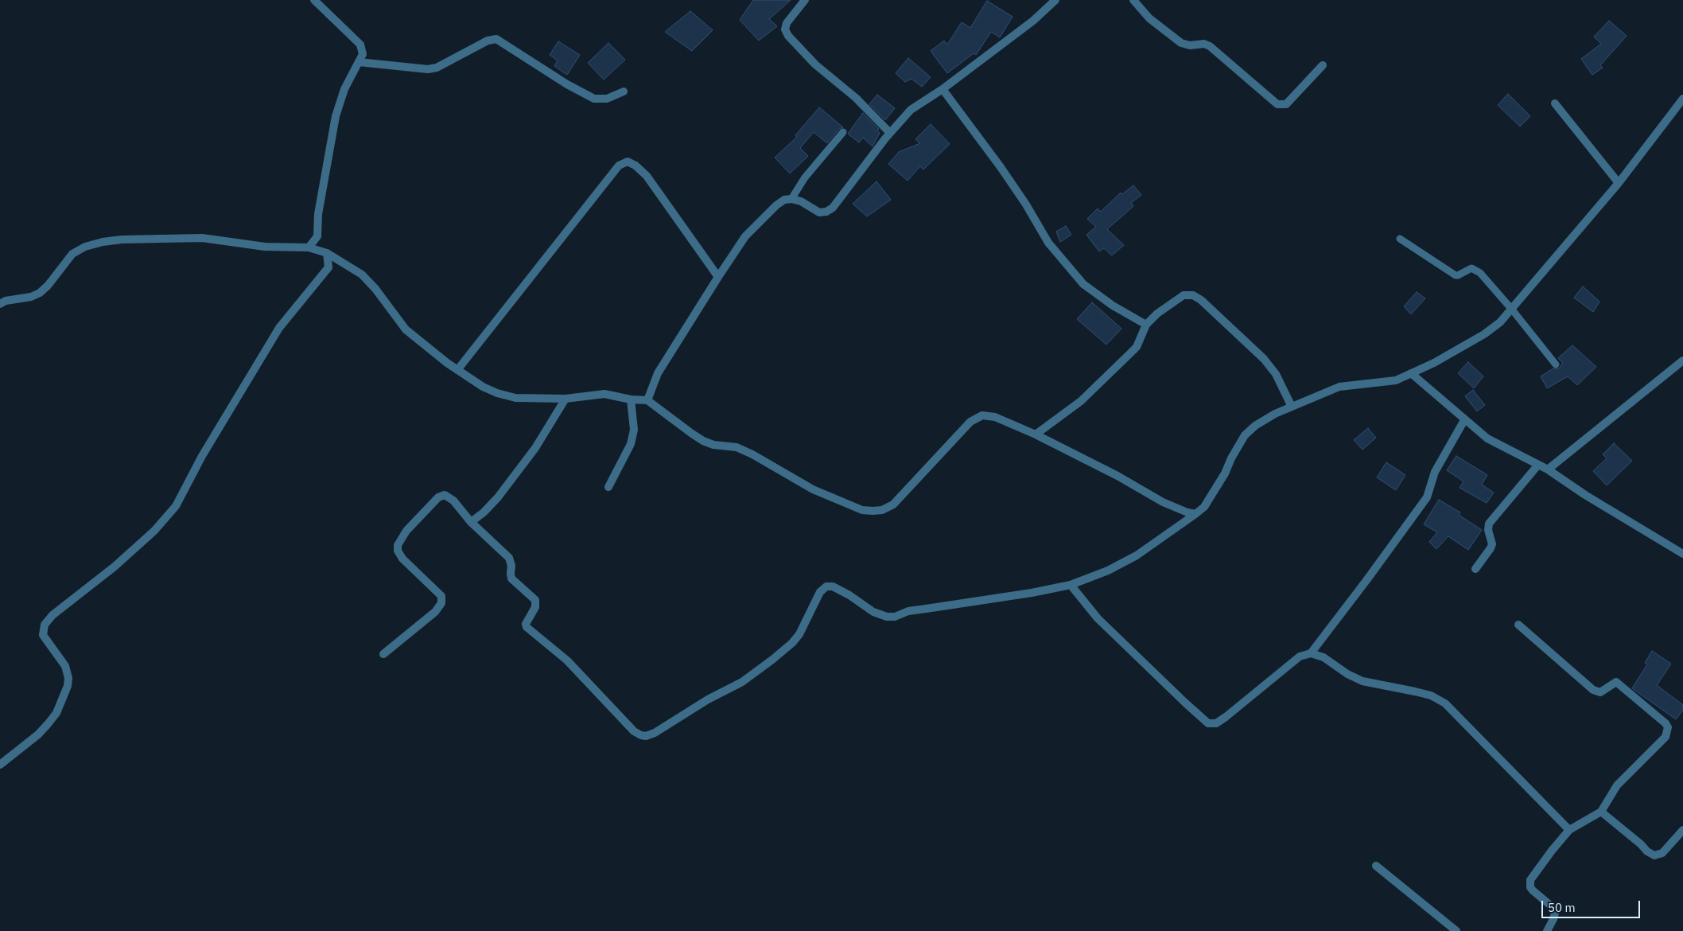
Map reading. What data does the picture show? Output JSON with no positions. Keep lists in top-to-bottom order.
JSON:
{
  "scale_bar": "50 m"
}
